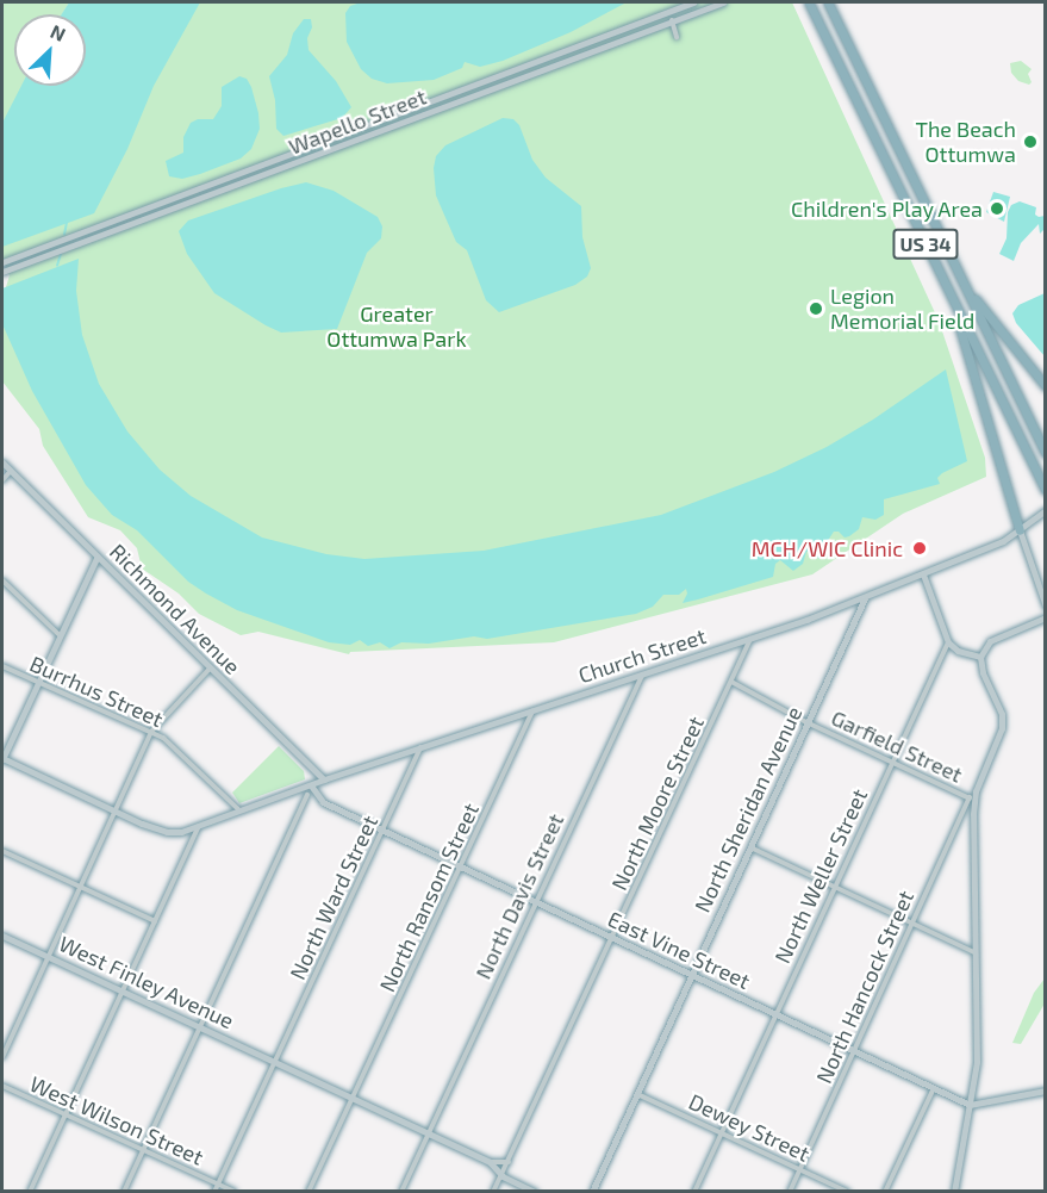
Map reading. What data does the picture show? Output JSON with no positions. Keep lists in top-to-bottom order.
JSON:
{
  "streets": {
    "highway": ["US 34"],
    "main road": [
      "Wapello Street",
      "Richmond Avenue",
      "Church Street",
      "North Sheridan Avenue",
      "East Vine Street",
      "West Finley Avenue",
      "North Hancock Street"
    ],
    "street": [
      "Burrhus Street",
      "Garfield Street",
      "North Moore Street",
      "North Weller Street",
      "North Davis Street",
      "North Ward Street",
      "North Ransom Street",
      "West Wilson Street",
      "Dewey Street"
    ]
  },
  "crossings": [
    ["Richmond Avenue", "Church Street"],
    ["Church Street", "Burrhus Street"],
    ["Church Street", "North Moore Street"],
    ["Church Street", "North Sheridan Avenue"],
    ["Church Street", "North Davis Street"],
    ["Church Street", "North Ward Street"],
    ["Church Street", "North Ransom Street"],
    ["Church Street", "East Vine Street"],
    ["Garfield Street", "North Moore Street"],
    ["Garfield Street", "North Sheridan Avenue"],
    ["Garfield Street", "North Weller Street"],
    ["Garfield Street", "North Hancock Street"],
    ["North Moore Street", "East Vine Street"],
    ["North Sheridan Avenue", "East Vine Street"],
    ["North Sheridan Avenue", "Dewey Street"],
    ["North Weller Street", "East Vine Street"],
    ["North Weller Street", "Dewey Street"],
    ["North Davis Street", "East Vine Street"],
    ["North Davis Street", "West Finley Avenue"],
    ["North Ward Street", "East Vine Street"],
    ["North Ward Street", "West Finley Avenue"],
    ["North Ward Street", "West Wilson Street"],
    ["North Ransom Street", "East Vine Street"],
    ["North Ransom Street", "West Finley Avenue"],
    ["East Vine Street", "North Hancock Street"],
    ["North Hancock Street", "Dewey Street"]
  ],
  "parks": ["Greater Ottumwa Park"],
  "places": [
    "The Beach Ottumwa",
    "Children's Play Area",
    "Legion Memorial Field",
    "MCH/WIC Clinic"
  ],
  "north": "top right"
}
